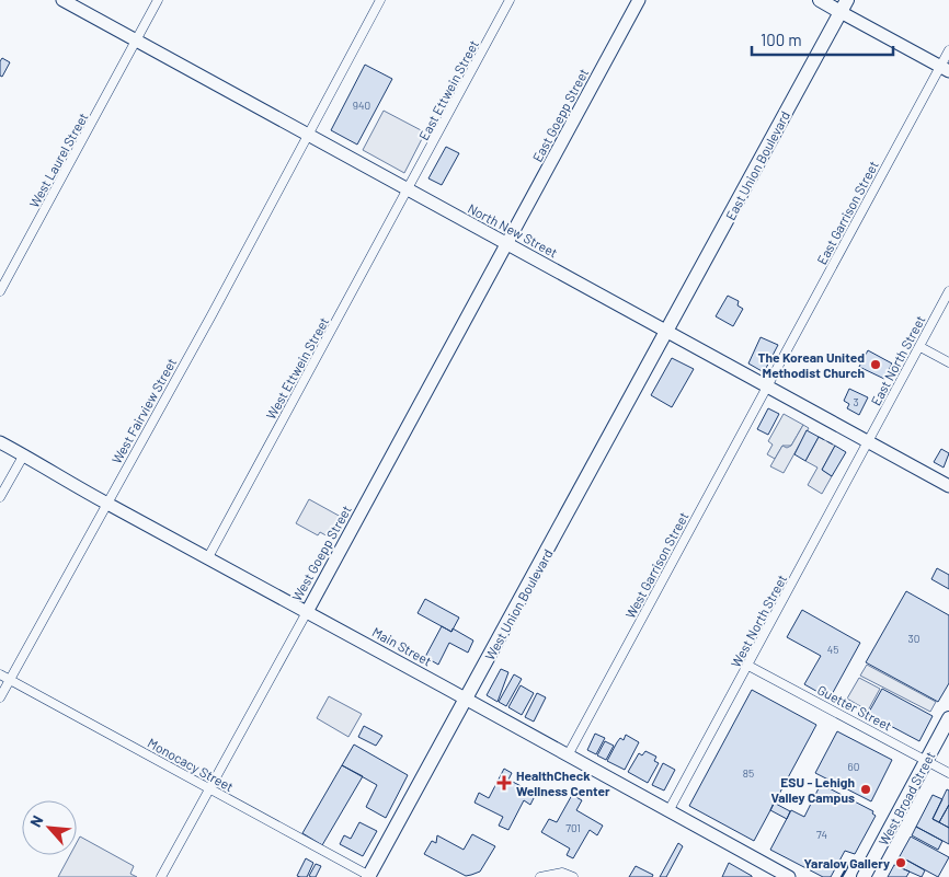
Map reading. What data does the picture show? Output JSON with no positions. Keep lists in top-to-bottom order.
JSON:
{
  "streets": {
    "main road": ["East Union Boulevard", "West Union Boulevard", "West Broad Street"],
    "street": [
      "East Ettwein Street",
      "East Goepp Street",
      "West Laurel Street",
      "East Garrison Street",
      "North New Street",
      "East North Street",
      "West Ettwein Street",
      "West Fairview Street",
      "West Goepp Street",
      "West Garrison Street",
      "West North Street",
      "Main Street",
      "Guetter Street",
      "Monocacy Street"
    ]
  },
  "crossings": [
    ["East Ettwein Street", "North New Street"],
    ["East Ettwein Street", "West Ettwein Street"],
    ["East Goepp Street", "North New Street"],
    ["East Goepp Street", "West Goepp Street"],
    ["West Laurel Street", "North New Street"],
    ["East Union Boulevard", "North New Street"],
    ["East Union Boulevard", "West Union Boulevard"],
    ["East Garrison Street", "North New Street"],
    ["East Garrison Street", "West Garrison Street"],
    ["North New Street", "East North Street"],
    ["North New Street", "West Ettwein Street"],
    ["North New Street", "West Fairview Street"],
    ["North New Street", "West Goepp Street"],
    ["North New Street", "West Garrison Street"],
    ["North New Street", "West Union Boulevard"],
    ["North New Street", "West North Street"],
    ["East North Street", "West North Street"],
    ["West Ettwein Street", "Main Street"],
    ["West Fairview Street", "Main Street"],
    ["West Fairview Street", "Monocacy Street"],
    ["West Goepp Street", "Main Street"],
    ["West Goepp Street", "Monocacy Street"],
    ["West Garrison Street", "Main Street"],
    ["West Union Boulevard", "Main Street"],
    ["West Union Boulevard", "Monocacy Street"],
    ["West North Street", "Main Street"],
    ["West North Street", "Guetter Street"],
    ["Guetter Street", "West Broad Street"]
  ],
  "places": {
    "other": ["The Korean United Methodist Church", "ESU - Lehigh Valley Campus", "Yaralov Gallery"],
    "health": ["HealthCheck Wellness Center"]
  },
  "house_numbers": [
    "940",
    "3",
    "30",
    "45",
    "60",
    "85",
    "701",
    "74"
  ],
  "scale_bar": "100 m",
  "north": "top left"
}
